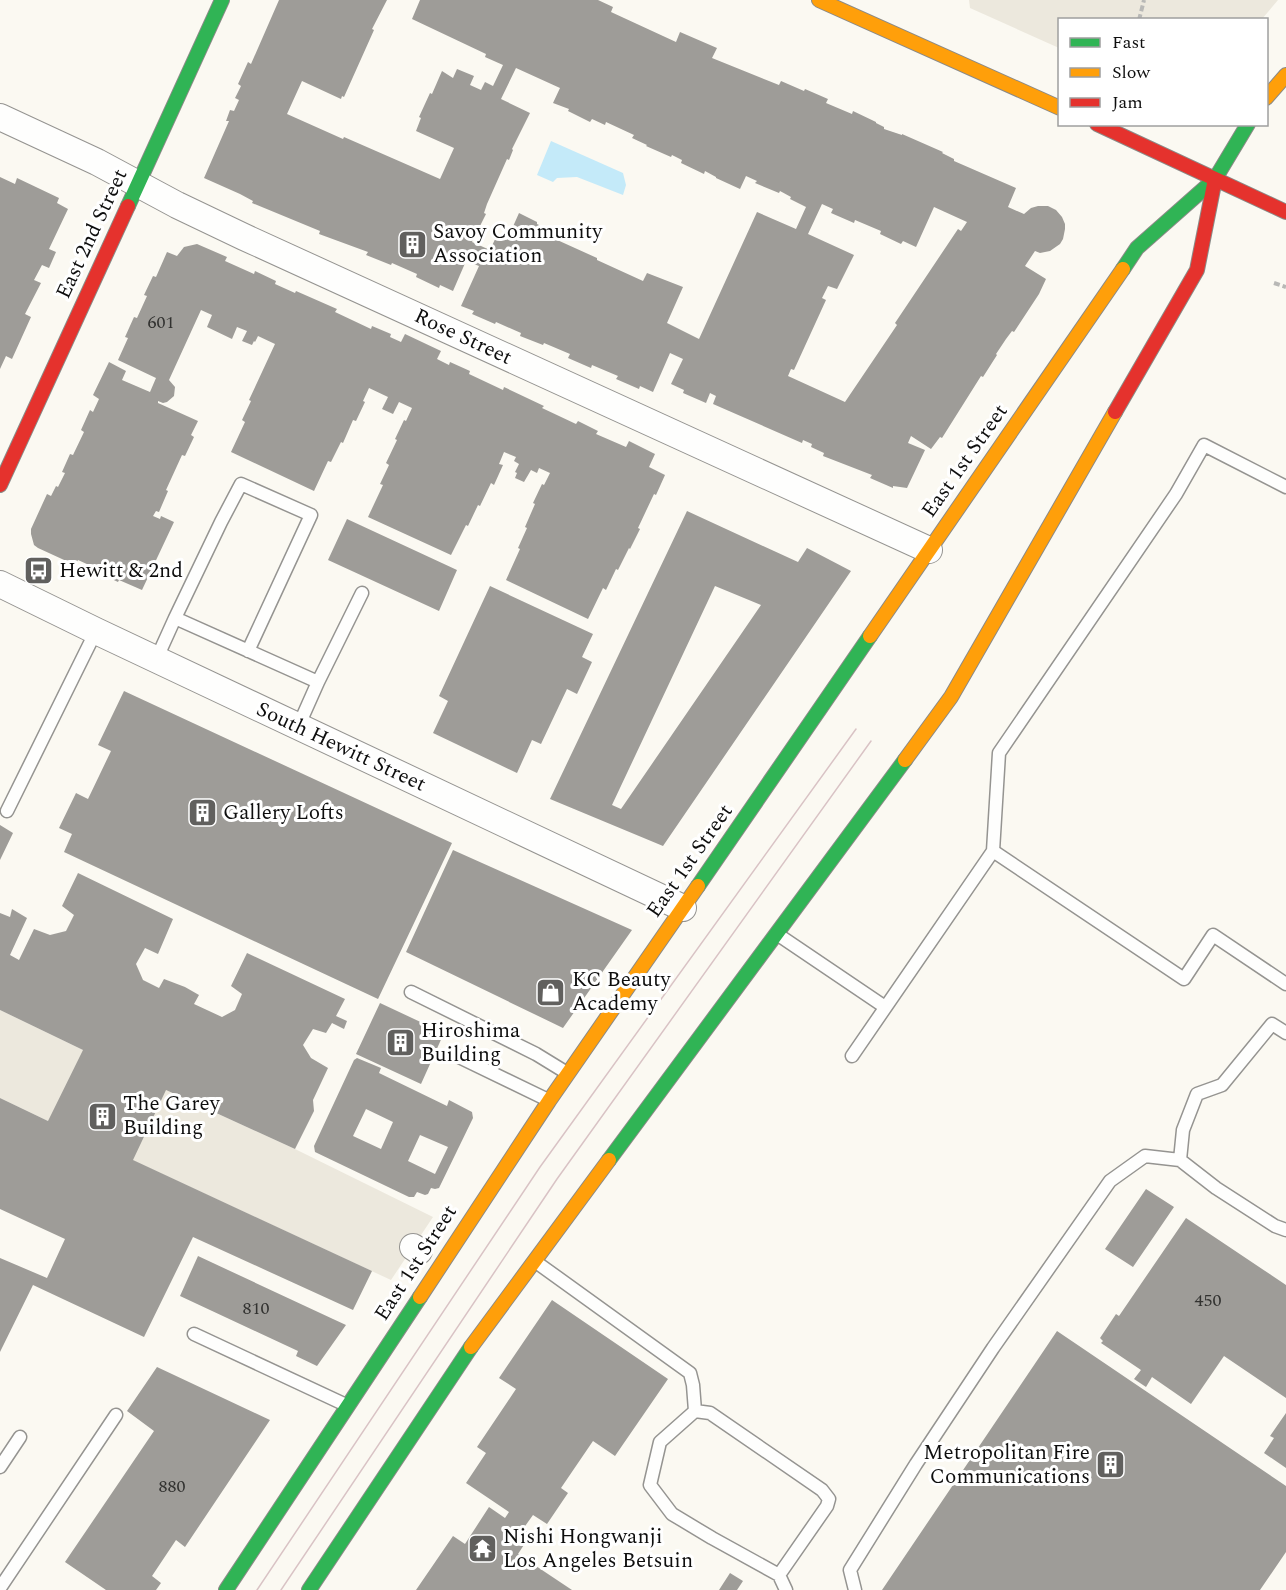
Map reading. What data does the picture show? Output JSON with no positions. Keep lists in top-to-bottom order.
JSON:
{
  "streets": {
    "main road": ["East 2nd Street", "East 1st Street"],
    "street": ["Rose Street", "South Hewitt Street"]
  },
  "crossings": [
    ["East 2nd Street", "Rose Street"],
    ["Rose Street", "East 1st Street"],
    ["East 1st Street", "South Hewitt Street"]
  ],
  "places": {
    "building": [
      "Savoy Community Association",
      "Gallery Lofts",
      "Hiroshima Building",
      "The Garey Building",
      "Metropolitan Fire Communications"
    ],
    "bus stop": ["Hewitt & 2nd"],
    "shop": ["KC Beauty Academy"],
    "temple": ["Nishi Hongwanji Los Angeles Betsuin"]
  },
  "house_numbers": [
    "601",
    "450",
    "810",
    "880"
  ],
  "legend": ["Fast", "Slow", "Jam"]
}
